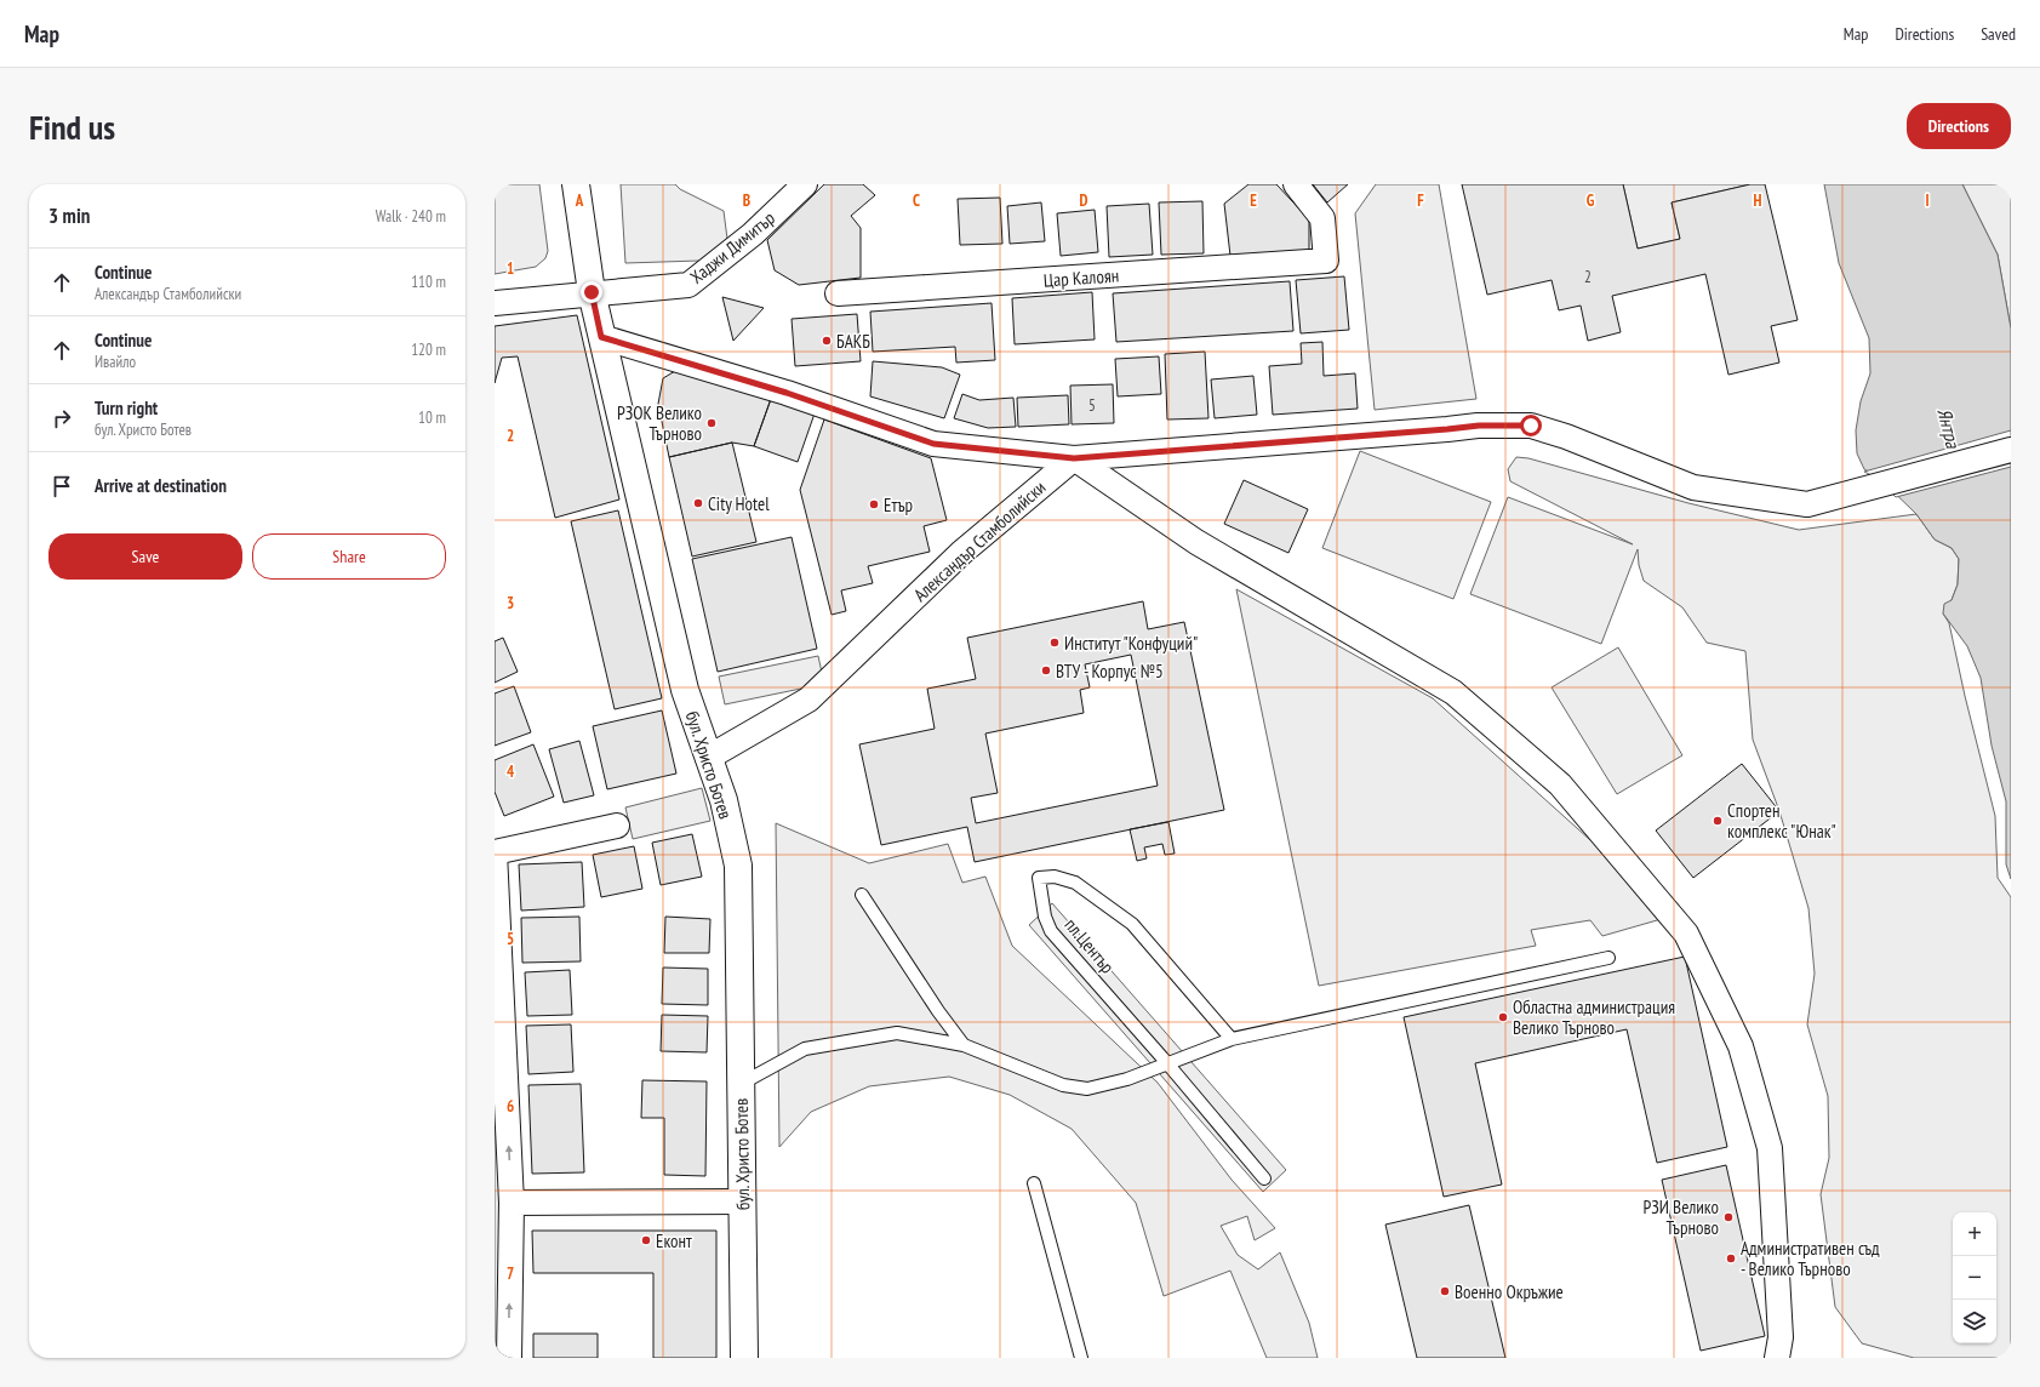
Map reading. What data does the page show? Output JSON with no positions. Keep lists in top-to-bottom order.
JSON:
{
  "streets": {
    "main road": ["бул. Христо Ботев"],
    "street": ["Хаджи Димитър", "Цар Калоян", "Александър Стамболийски"],
    "lane": ["пл.Център"]
  },
  "crossings": [
    ["Хаджи Димитър", "бул. Христо Ботев"],
    ["Александър Стамболийски", "бул. Христо Ботев"]
  ],
  "water": ["Янтра"],
  "places": [
    "БАКБ",
    "РЗОК Велико Търново",
    "City Hotel",
    "Етър",
    "Институт \"Конфуций\"",
    "ВТУ - Корпус №5",
    "Спортен комплекс \"Юнак\"",
    "Областна администрация Велико Търново",
    "РЗИ Велико Търново",
    "Еконт",
    "Административен съд - Велико Търново",
    "Военно Окръжие"
  ],
  "house_numbers": ["2", "5"],
  "page": {
    "header": "Map",
    "nav": ["Map", "Directions", "Saved"],
    "buttons": [
      "Directions",
      ["Save", "Share"]
    ],
    "title": "Find us",
    "heading": ["3 min", "Walk · 240 m"],
    "list": [
      ["Continue", "Александър Стамболийски", "110 m"],
      ["Continue", "Ивайло", "120 m"],
      ["Turn right", "бул. Христо Ботев", "10 m"],
      "Arrive at destination"
    ],
    "map_buttons": ["+", "−"]
  },
  "grid": {
    "columns": [
      "A",
      "B",
      "C",
      "D",
      "E",
      "F",
      "G",
      "H",
      "I"
    ],
    "rows": [
      "1",
      "2",
      "3",
      "4",
      "5",
      "6",
      "7"
    ]
  }
}
